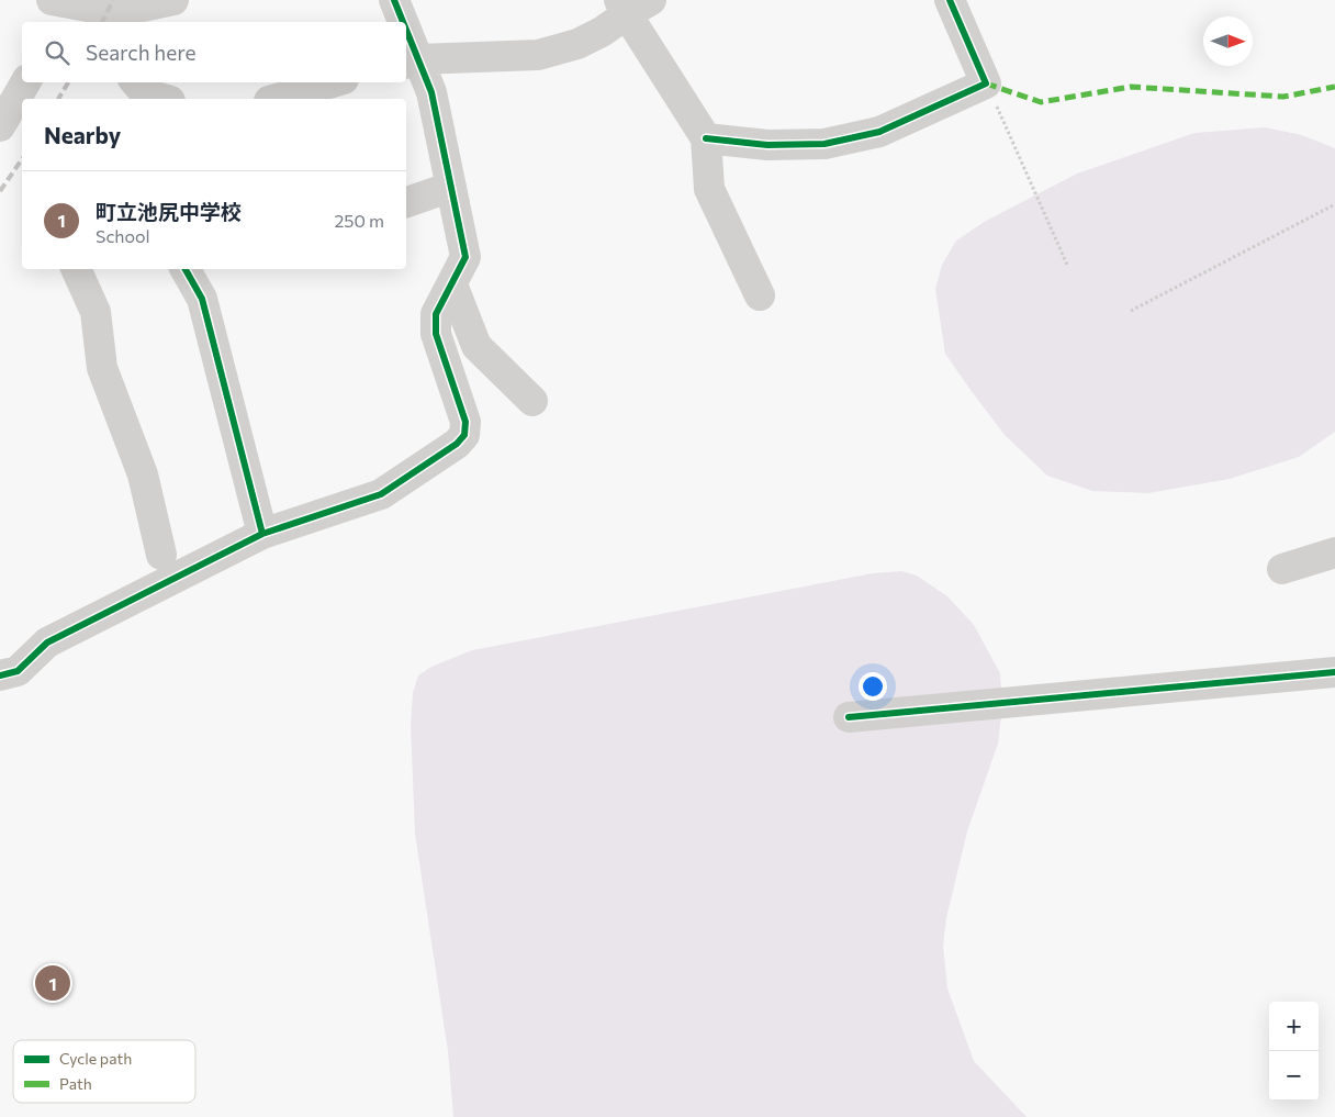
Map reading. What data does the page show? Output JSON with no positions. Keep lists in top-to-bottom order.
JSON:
{
  "legend": ["Cycle path", "Path"],
  "north": "right",
  "page": {
    "search": "Search here",
    "heading": "Nearby",
    "list": [
      {
        "mark": "1",
        "name": "町立池尻中学校",
        "note": "School",
        "value": "250 m"
      }
    ],
    "pins": "1",
    "map_buttons": ["+", "−"]
  }
}
